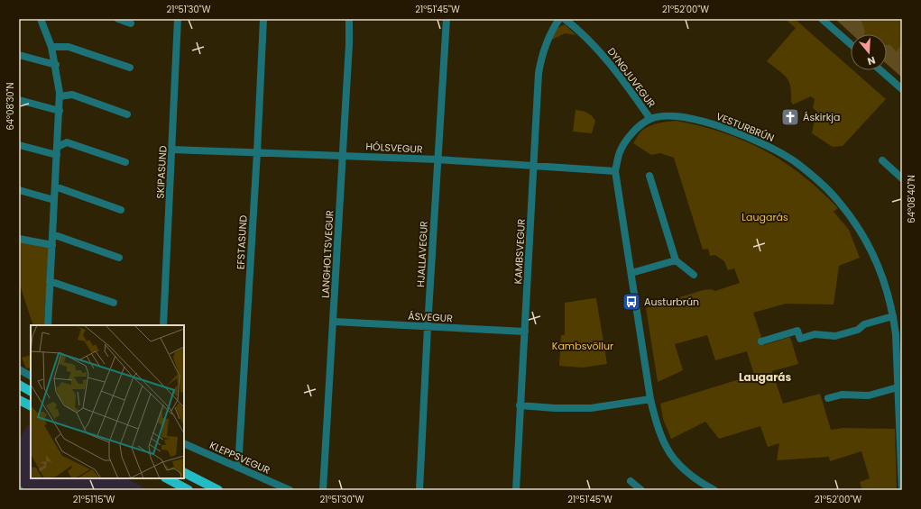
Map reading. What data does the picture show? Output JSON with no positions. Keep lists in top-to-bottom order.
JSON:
{
  "streets": {
    "street": [
      "DYNGJUVEGUR",
      "VESTURBRÚN",
      "HÓLSVEGUR",
      "SKIPASUND",
      "EFSTASUND",
      "KAMBSVEGUR",
      "LANGHOLTSVEGUR",
      "HJALLAVEGUR",
      "ÁSVEGUR",
      "KLEPPSVEGUR"
    ]
  },
  "crossings": [
    ["DYNGJUVEGUR", "VESTURBRÚN"],
    ["HÓLSVEGUR", "SKIPASUND"],
    ["HÓLSVEGUR", "EFSTASUND"],
    ["HÓLSVEGUR", "KAMBSVEGUR"],
    ["HÓLSVEGUR", "LANGHOLTSVEGUR"],
    ["HÓLSVEGUR", "HJALLAVEGUR"],
    ["EFSTASUND", "KLEPPSVEGUR"],
    ["KAMBSVEGUR", "ÁSVEGUR"],
    ["LANGHOLTSVEGUR", "ÁSVEGUR"],
    ["HJALLAVEGUR", "ÁSVEGUR"]
  ],
  "districts": ["Laugarás"],
  "parks": ["Laugarás", "Kambsvöllur"],
  "places": {
    "church": ["Áskirkja"],
    "bus stop": ["Austurbrún"]
  },
  "north": "bottom",
  "coordinates": [
    "21°51'30\"W",
    "21°51'45\"W",
    "21°52'00\"W",
    "64°08'30\"N",
    "64°08'40\"N",
    "21°51'15\"W"
  ]
}
